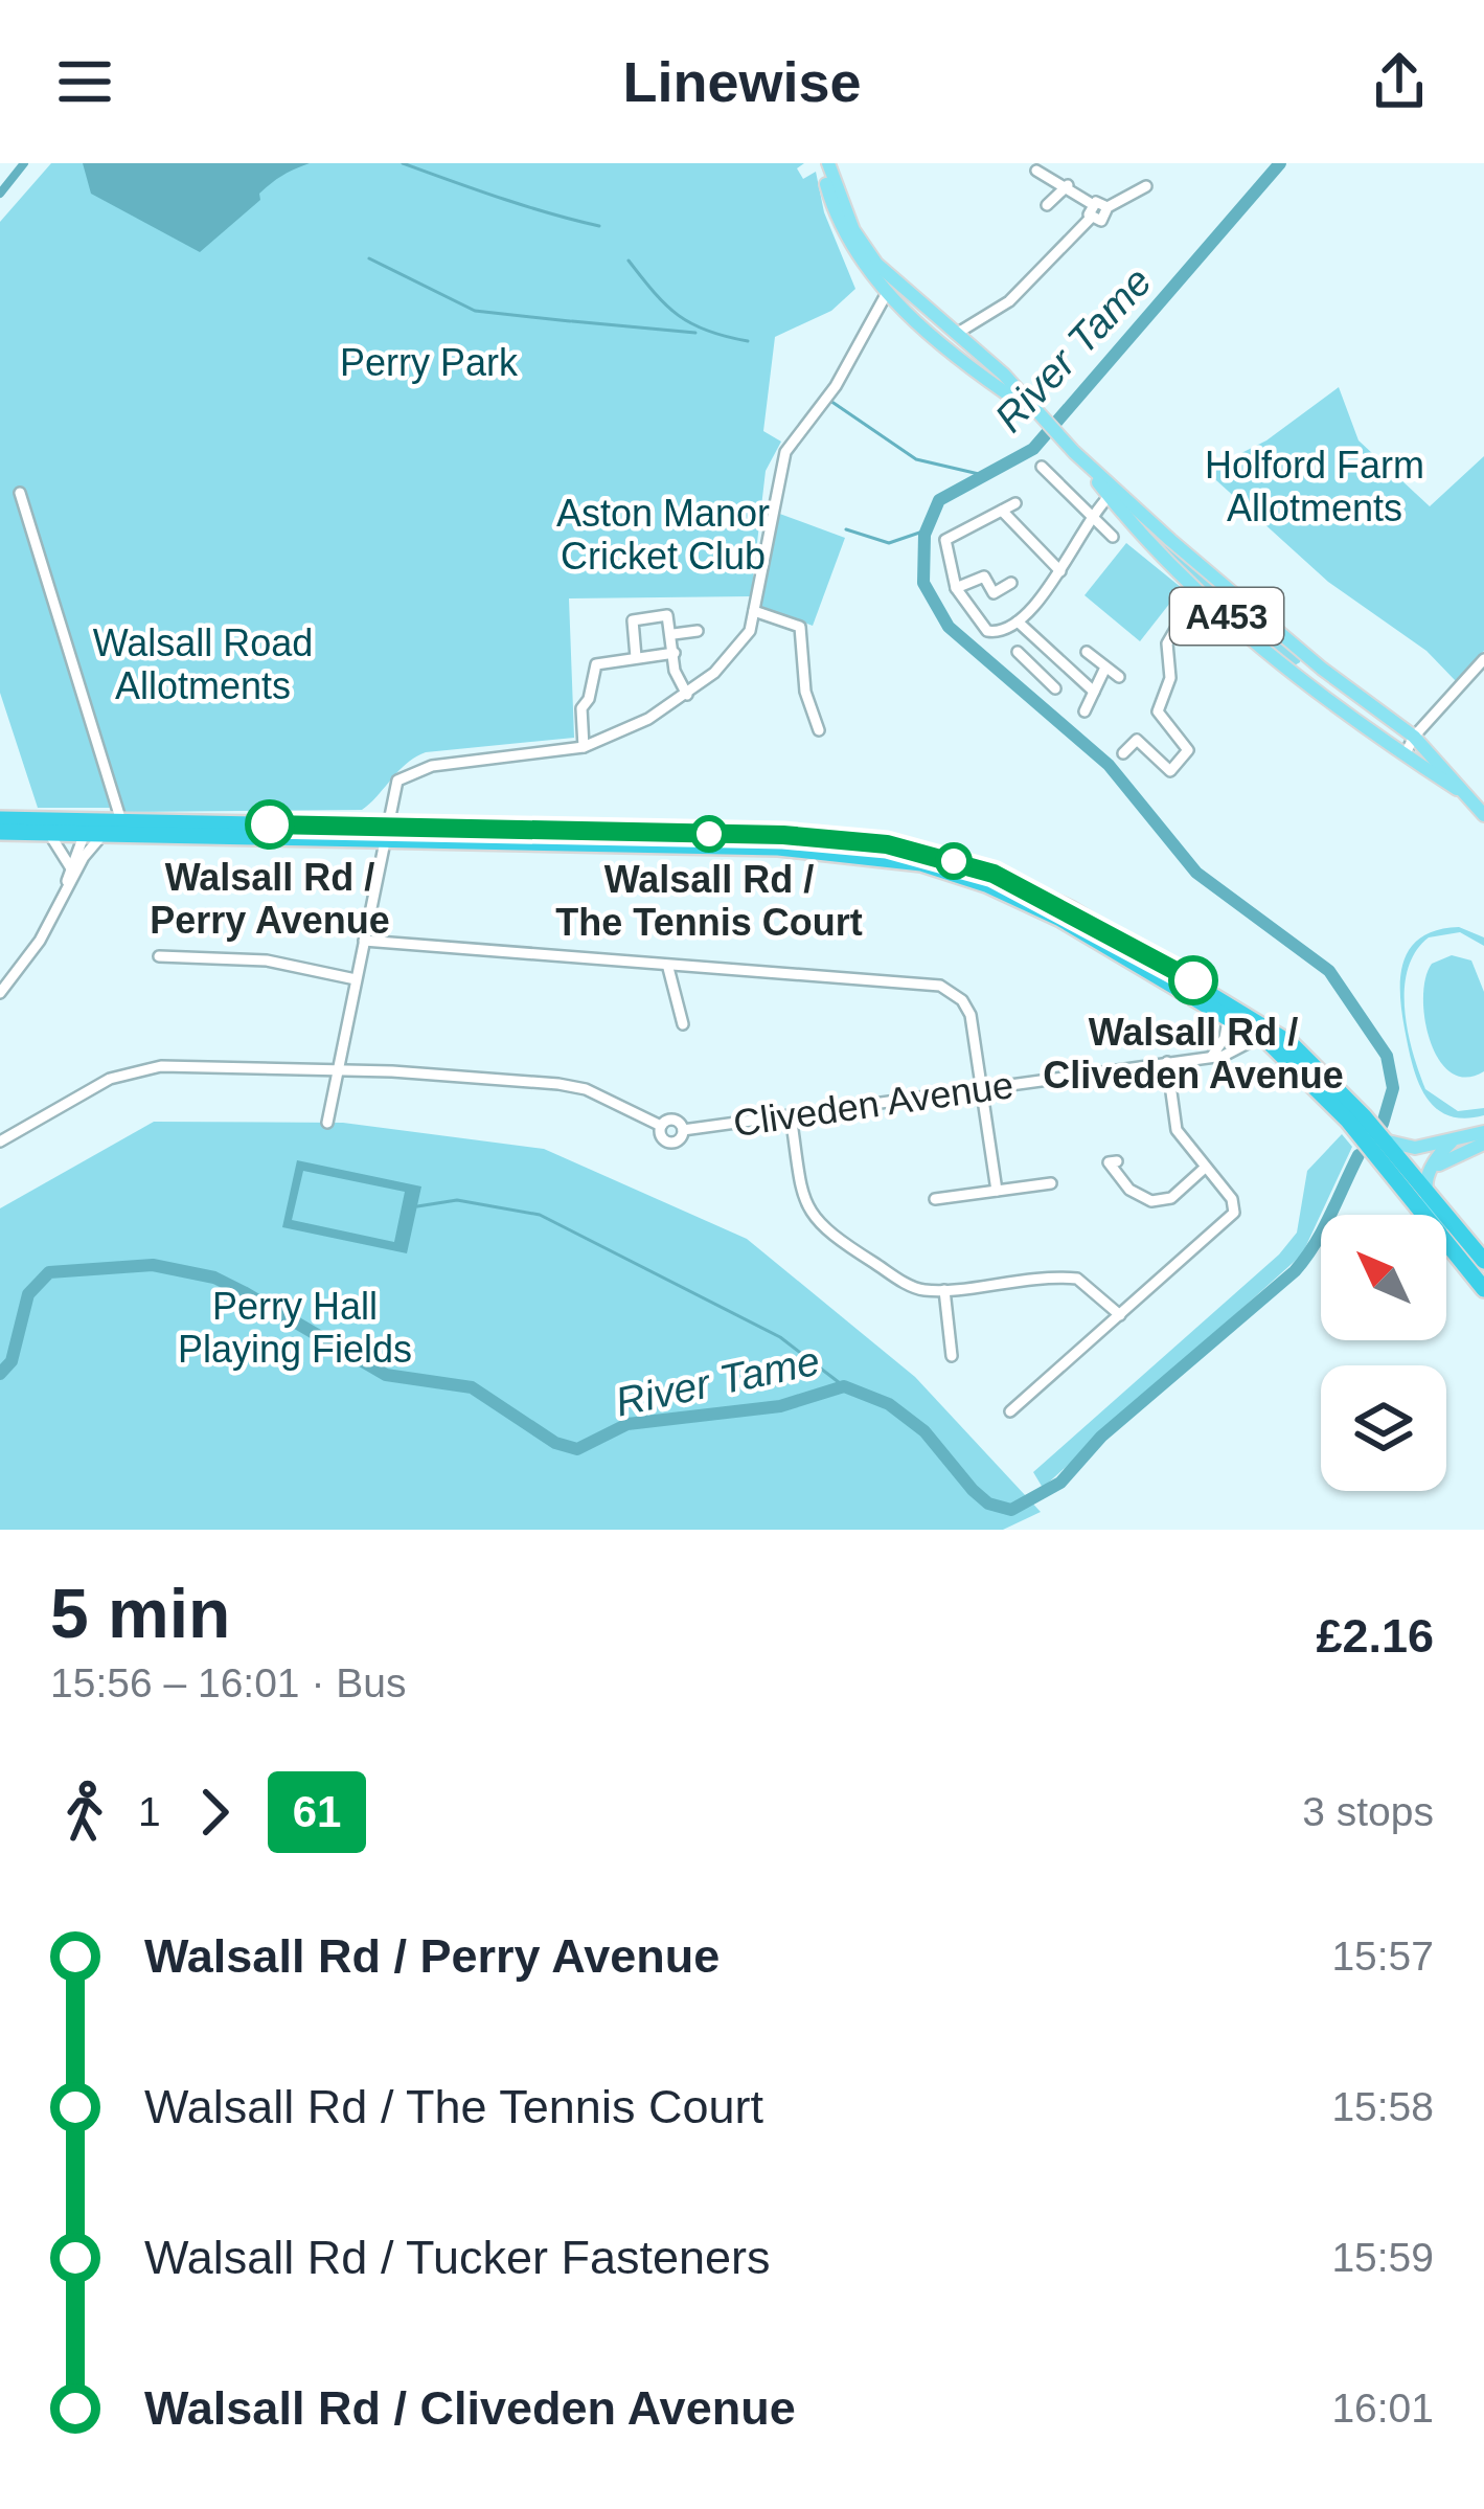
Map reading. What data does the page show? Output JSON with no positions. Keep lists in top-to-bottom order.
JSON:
{
  "streets": {
    "main road": ["A453"],
    "street": ["Cliveden Avenue"]
  },
  "water": ["River Tame"],
  "parks": [
    "Perry Park",
    "Holford Farm Allotments",
    "Aston Manor Cricket Club",
    "Walsall Road Allotments",
    "Perry Hall Playing Fields"
  ],
  "places": ["Walsall Rd / Perry Avenue", "Walsall Rd / The Tennis Court", "Walsall Rd / Cliveden Avenue"],
  "lines": ["bus line 61"],
  "north": "top left",
  "page": {
    "header": "Linewise",
    "heading": ["5 min", "15:56 – 16:01 · Bus", "£2.16"],
    "legs": ["1", "61", "3 stops"],
    "list": [
      {
        "name": "Walsall Rd / Perry Avenue",
        "value": "15:57"
      },
      {
        "name": "Walsall Rd / The Tennis Court",
        "value": "15:58"
      },
      {
        "name": "Walsall Rd / Tucker Fasteners",
        "value": "15:59"
      },
      {
        "name": "Walsall Rd / Cliveden Avenue",
        "value": "16:01"
      }
    ]
  }
}
